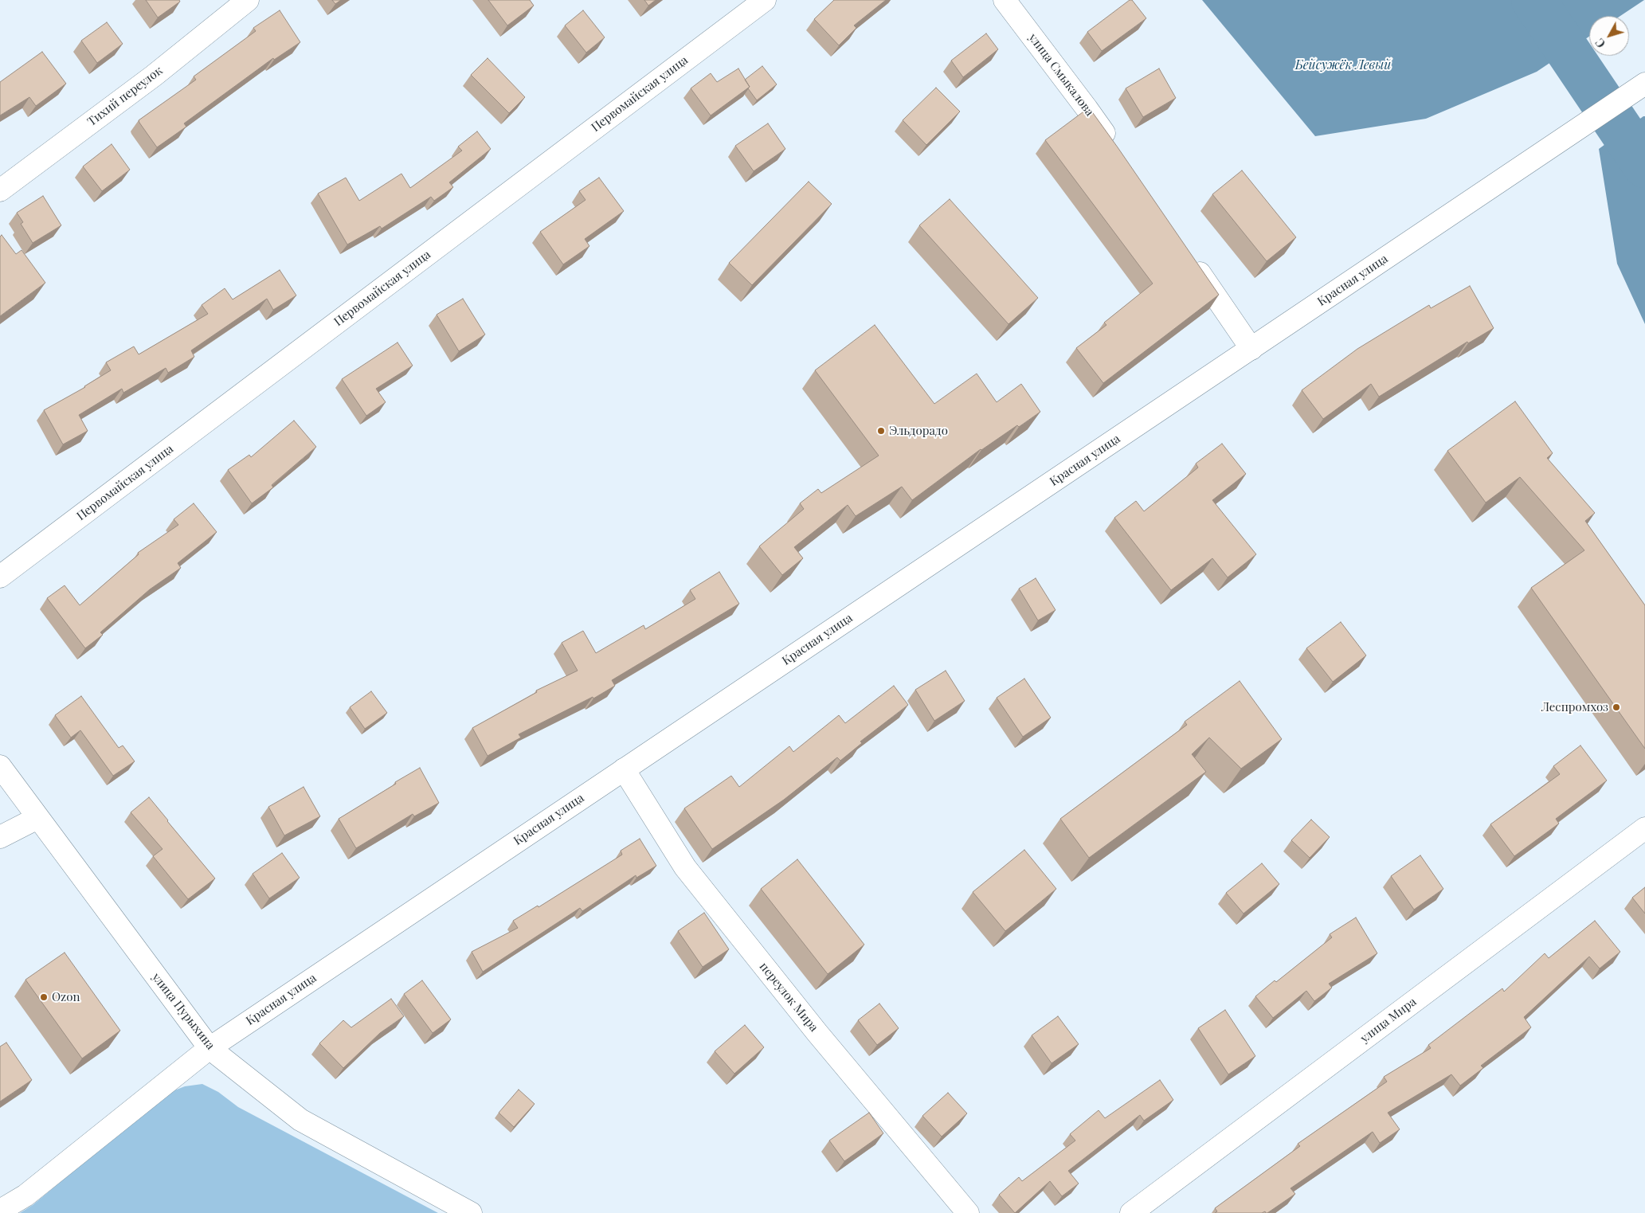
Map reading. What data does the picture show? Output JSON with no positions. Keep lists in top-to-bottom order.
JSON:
{
  "streets": {
    "street": [
      "улица Смыкалова",
      "Первомайская улица",
      "Тихий переулок",
      "Красная улица",
      "переулок Мира",
      "улица Пурыхина",
      "улица Мира"
    ]
  },
  "crossings": [
    ["Красная улица", "переулок Мира"],
    ["Красная улица", "улица Пурыхина"]
  ],
  "water": ["Бейсужёк Левый"],
  "places": ["Эльдорадо", "Леспромхоз", "Ozon"],
  "north": "bottom left"
}
